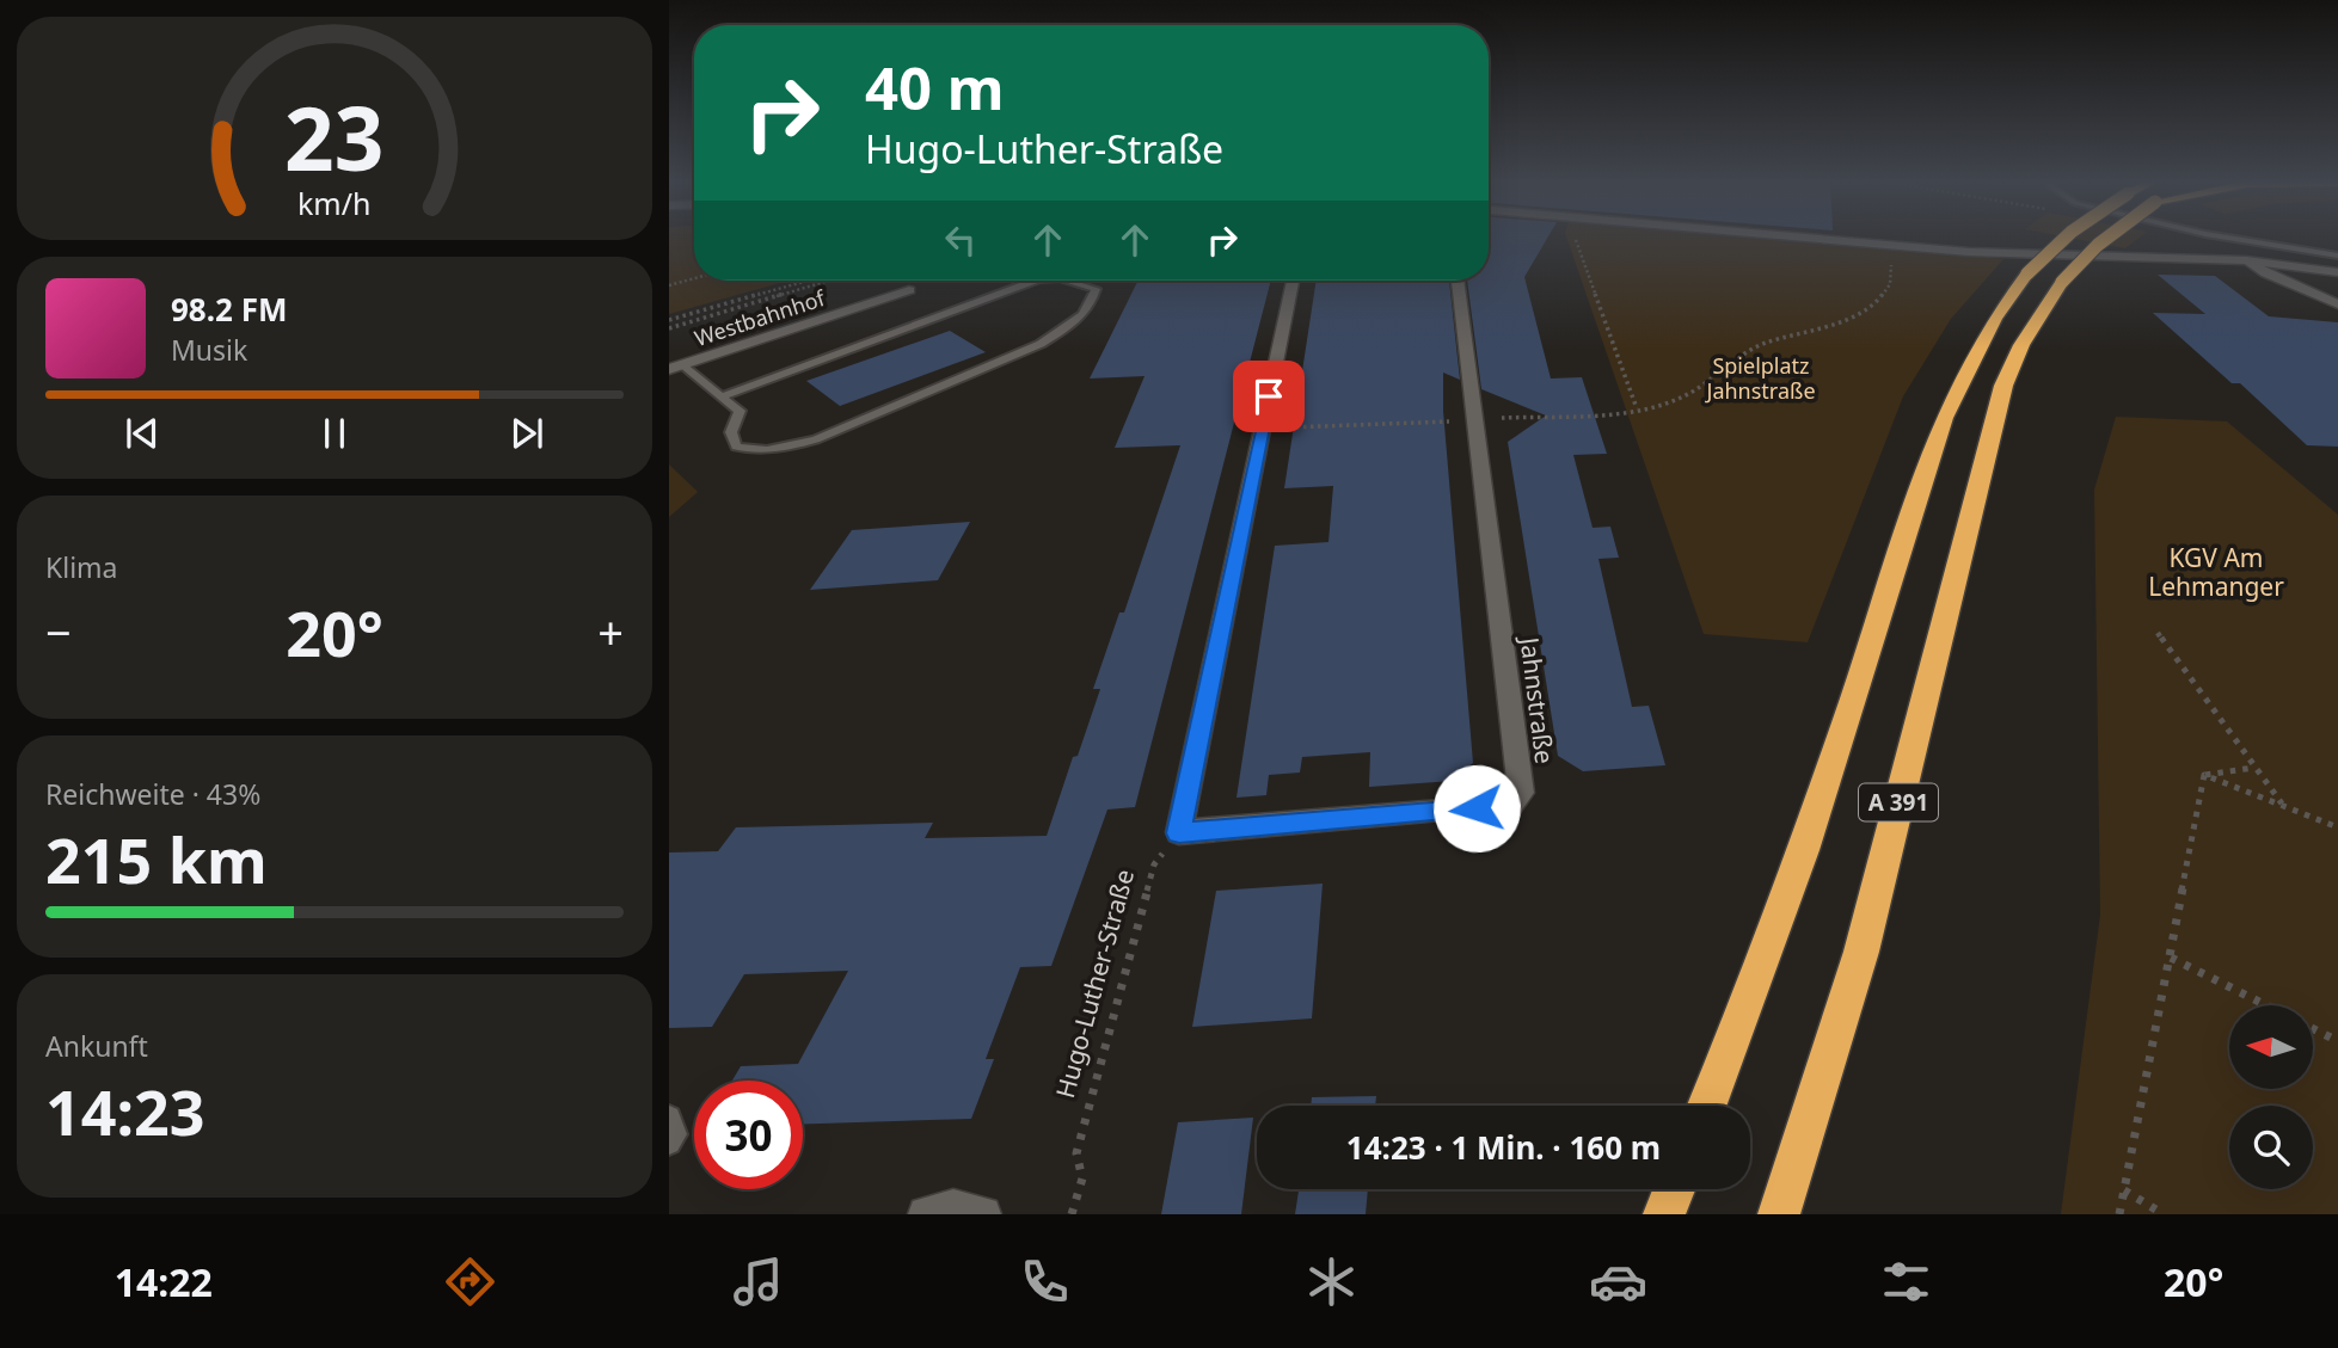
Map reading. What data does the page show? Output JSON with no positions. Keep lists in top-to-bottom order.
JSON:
{
  "streets": {
    "highway": ["A 391"],
    "street": ["Westbahnhof", "Jahnstraße"],
    "path": ["Hugo-Luther-Straße"]
  },
  "crossings": [
    ["Jahnstraße", "Hugo-Luther-Straße"]
  ],
  "parks": ["Spielplatz Jahnstraße", "KGV Am Lehmanger"],
  "north": "left",
  "page": {
    "turn": ["40 m", "Hugo-Luther-Straße"],
    "song": ["98.2 FM", "Musik"],
    "tile": [
      "Klima",
      ["Reichweite · 43%", "215 km"],
      ["Ankunft", "14:23"]
    ],
    "heat": ["−", "20°", "+"],
    "limit": "30",
    "trip": "14:23 · 1 Min. · 160 m",
    "tabs": ["14:22", "20°"],
    "gauge": ["23", "km/h"]
  }
}
